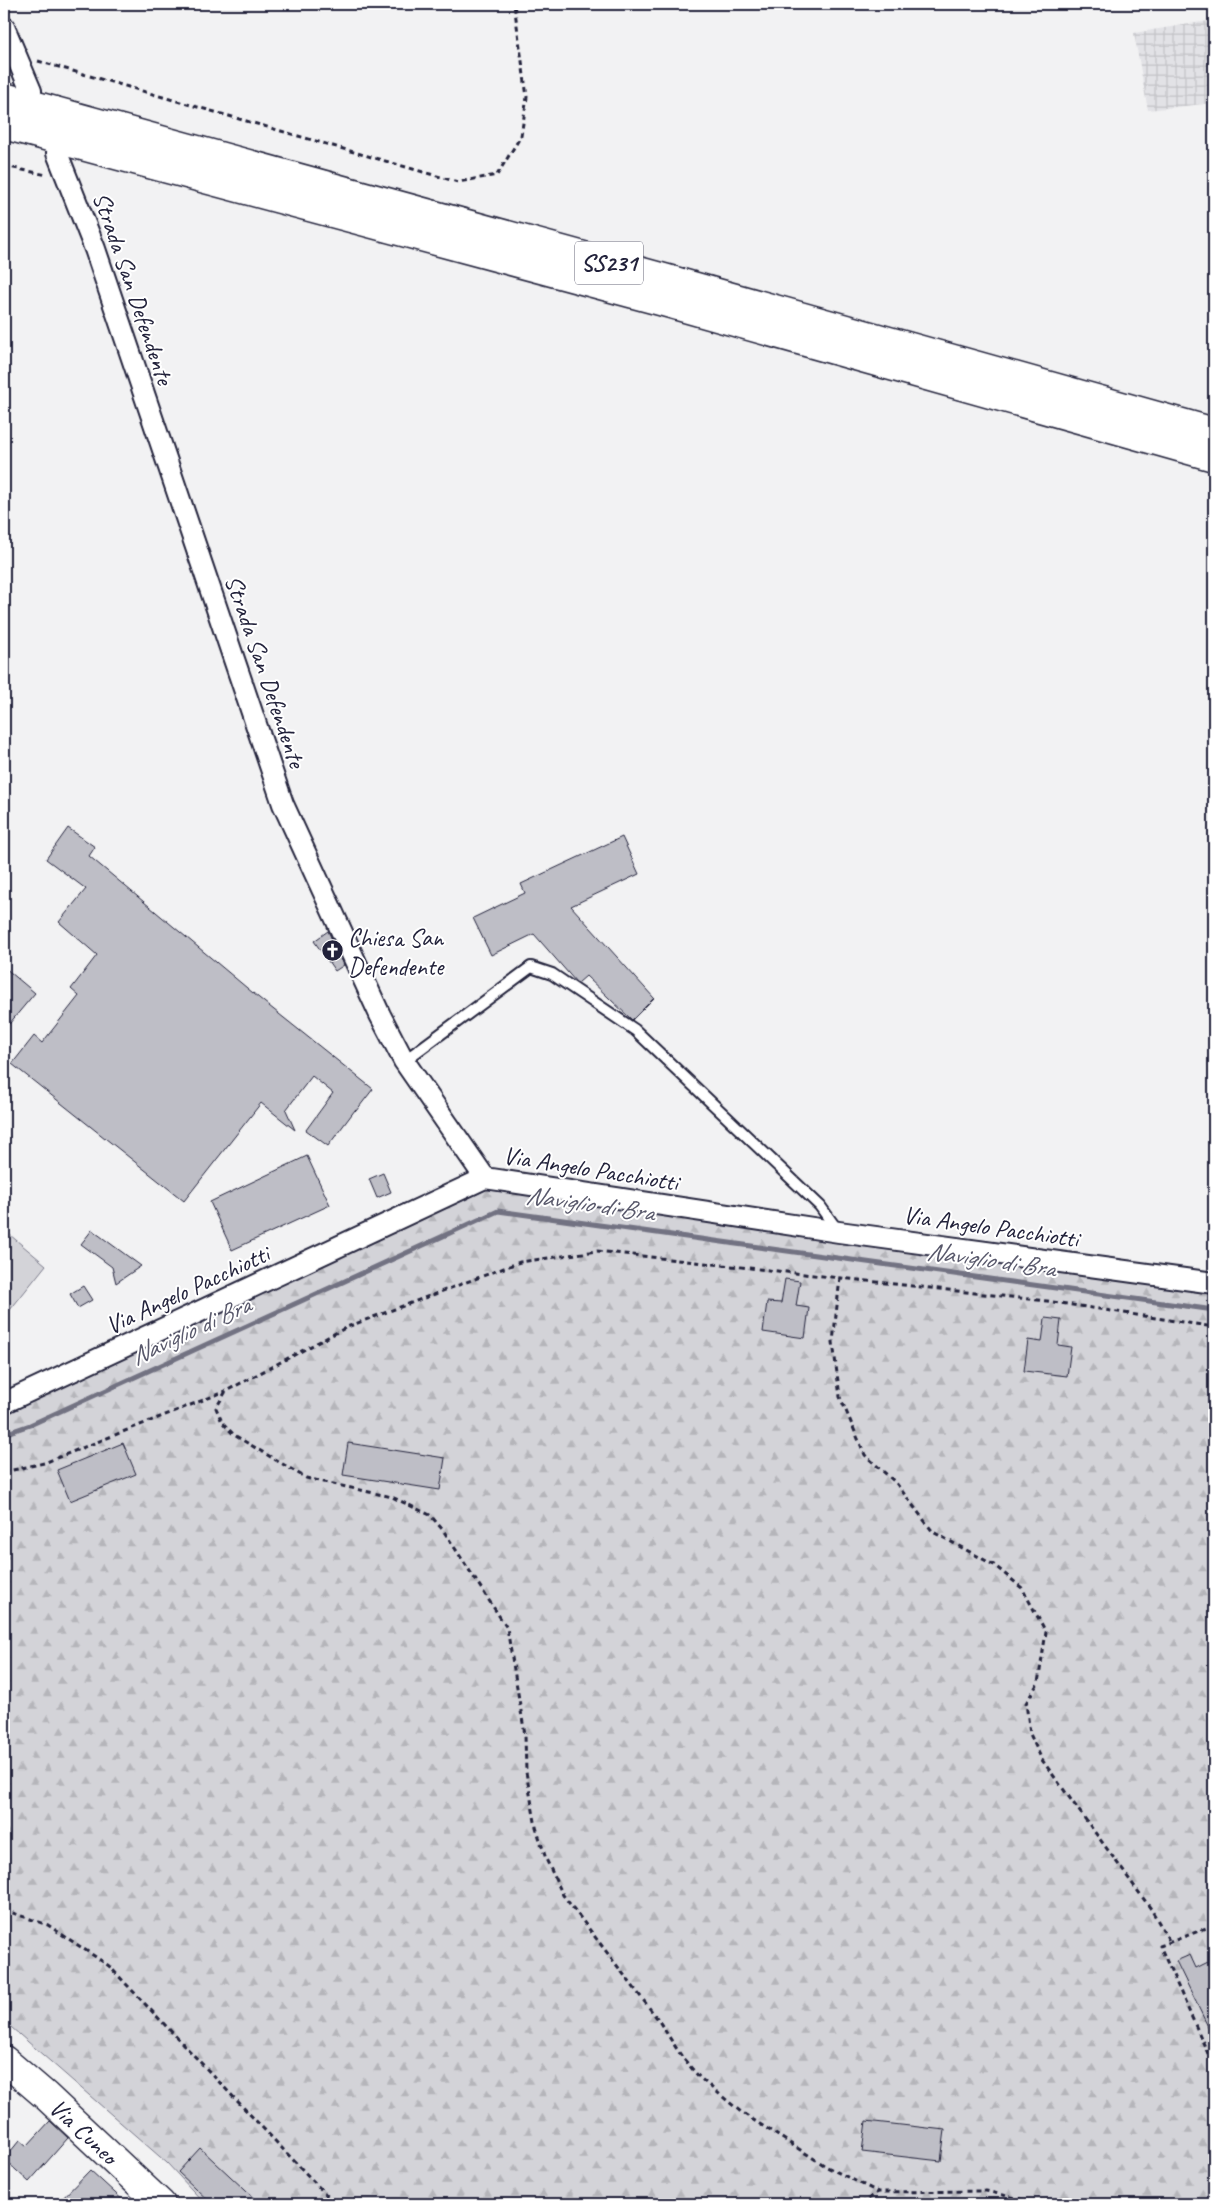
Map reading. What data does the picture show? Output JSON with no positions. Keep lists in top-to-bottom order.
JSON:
{
  "streets": {
    "main road": ["SS231", "Via Cuneo"],
    "street": ["Strada San Defendente", "Via Angelo Pacchiotti"]
  },
  "crossings": [
    ["Strada San Defendente", "Via Angelo Pacchiotti"]
  ],
  "water": ["Naviglio di Bra"],
  "places": {
    "church": ["Chiesa San Defendente"]
  }
}
